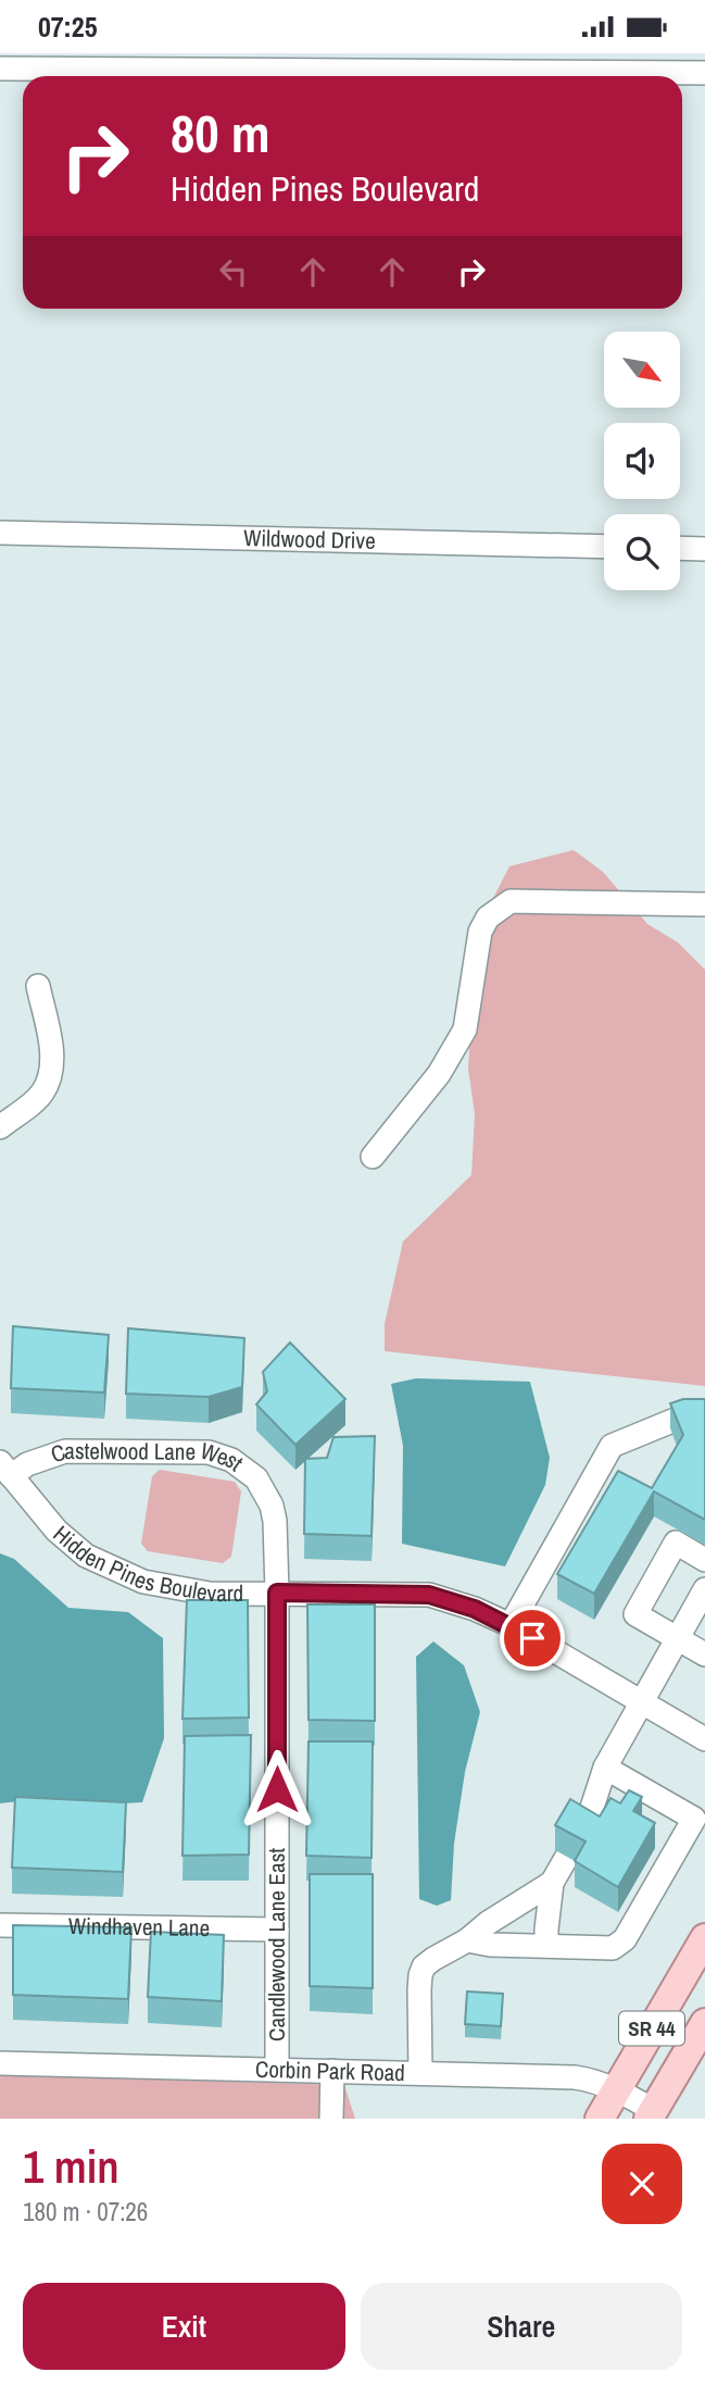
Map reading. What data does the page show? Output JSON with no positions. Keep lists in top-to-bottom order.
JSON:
{
  "streets": {
    "main road": ["SR 44"],
    "street": [
      "Wildwood Drive",
      "Castelwood Lane West",
      "Hidden Pines Boulevard",
      "Windhaven Lane",
      "Candlewood Lane East",
      "Corbin Park Road"
    ]
  },
  "crossings": [
    ["Castelwood Lane West", "Hidden Pines Boulevard"],
    ["Castelwood Lane West", "Candlewood Lane East"],
    ["Hidden Pines Boulevard", "Candlewood Lane East"],
    ["Windhaven Lane", "Candlewood Lane East"],
    ["Candlewood Lane East", "Corbin Park Road"],
    ["SR 44", "Corbin Park Road"]
  ],
  "north": "bottom right",
  "page": {
    "status": "07:25",
    "turn": ["80 m", "Hidden Pines Boulevard"],
    "heading": ["1 min", "180 m · 07:26"],
    "buttons": ["Exit", "Share"]
  }
}
